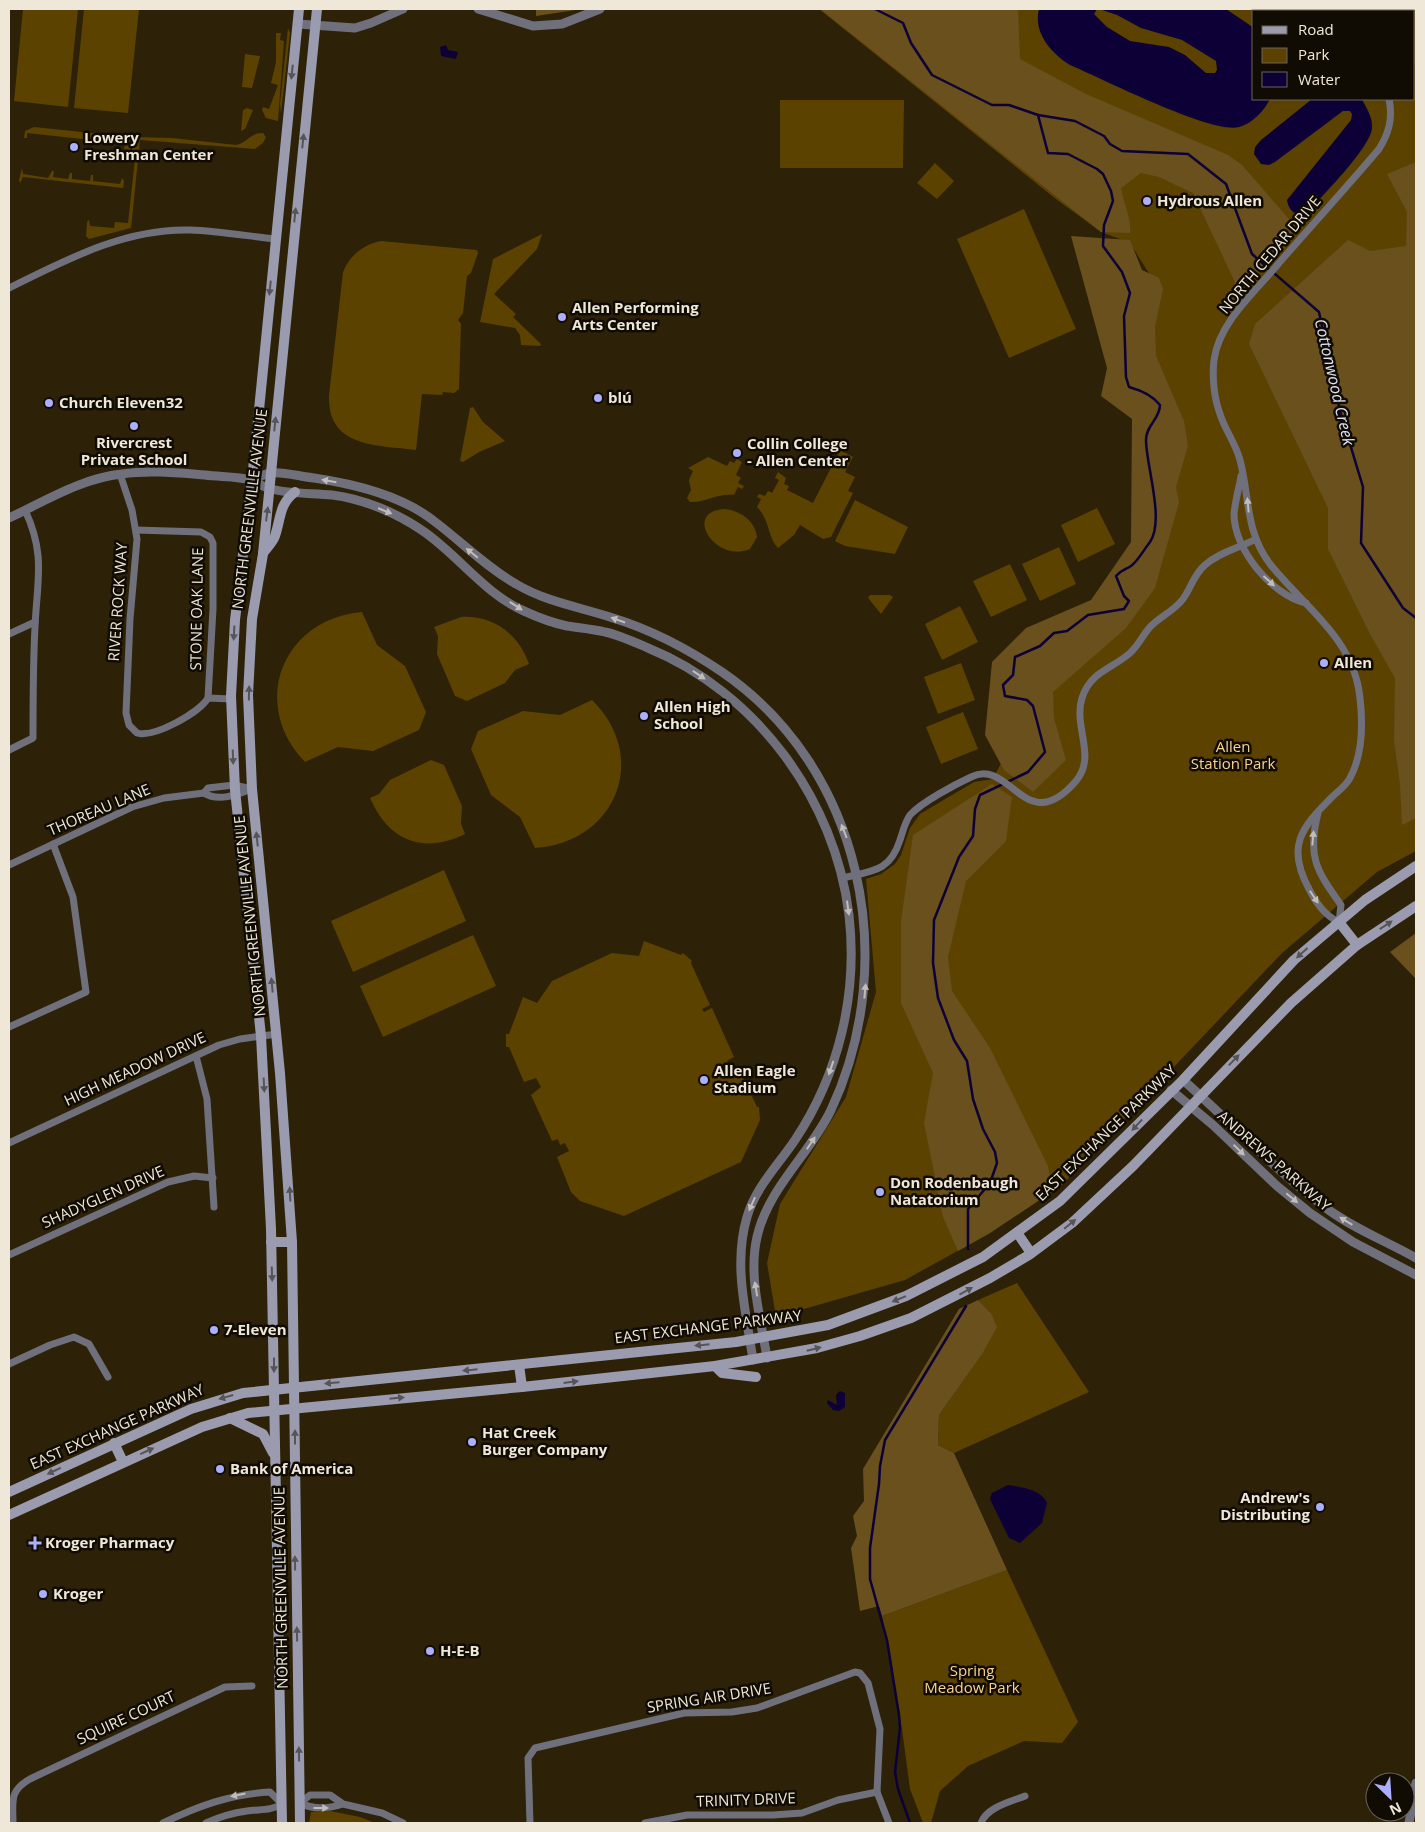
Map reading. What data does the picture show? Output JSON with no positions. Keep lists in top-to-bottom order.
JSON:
{
  "streets": {
    "main road": ["NORTH GREENVILLE AVENUE", "EAST EXCHANGE PARKWAY"],
    "street": [
      "NORTH CEDAR DRIVE",
      "RIVER ROCK WAY",
      "STONE OAK LANE",
      "THOREAU LANE",
      "HIGH MEADOW DRIVE",
      "ANDREWS PARKWAY",
      "SHADYGLEN DRIVE",
      "SPRING AIR DRIVE",
      "SQUIRE COURT",
      "TRINITY DRIVE"
    ]
  },
  "crossings": [
    ["NORTH CEDAR DRIVE", "EAST EXCHANGE PARKWAY"],
    ["NORTH GREENVILLE AVENUE", "THOREAU LANE"],
    ["NORTH GREENVILLE AVENUE", "HIGH MEADOW DRIVE"],
    ["NORTH GREENVILLE AVENUE", "EAST EXCHANGE PARKWAY"],
    ["RIVER ROCK WAY", "STONE OAK LANE"],
    ["EAST EXCHANGE PARKWAY", "ANDREWS PARKWAY"],
    ["SPRING AIR DRIVE", "TRINITY DRIVE"]
  ],
  "water": ["Cottonwood Creek"],
  "parks": ["Allen Station Park", "Spring Meadow Park"],
  "places": {
    "other": [
      "Lowery Freshman Center",
      "Hydrous Allen",
      "Allen Performing Arts Center",
      "blú",
      "Church Eleven32",
      "Rivercrest Private School",
      "Collin College - Allen Center",
      "Allen",
      "Allen High School",
      "Allen Eagle Stadium",
      "Don Rodenbaugh Natatorium",
      "7-Eleven",
      "Hat Creek Burger Company",
      "Bank of America",
      "Andrew's Distributing",
      "Kroger",
      "H-E-B"
    ],
    "health": ["Kroger Pharmacy"]
  },
  "legend": ["Road", "Park", "Water"],
  "north": "bottom right"
}
